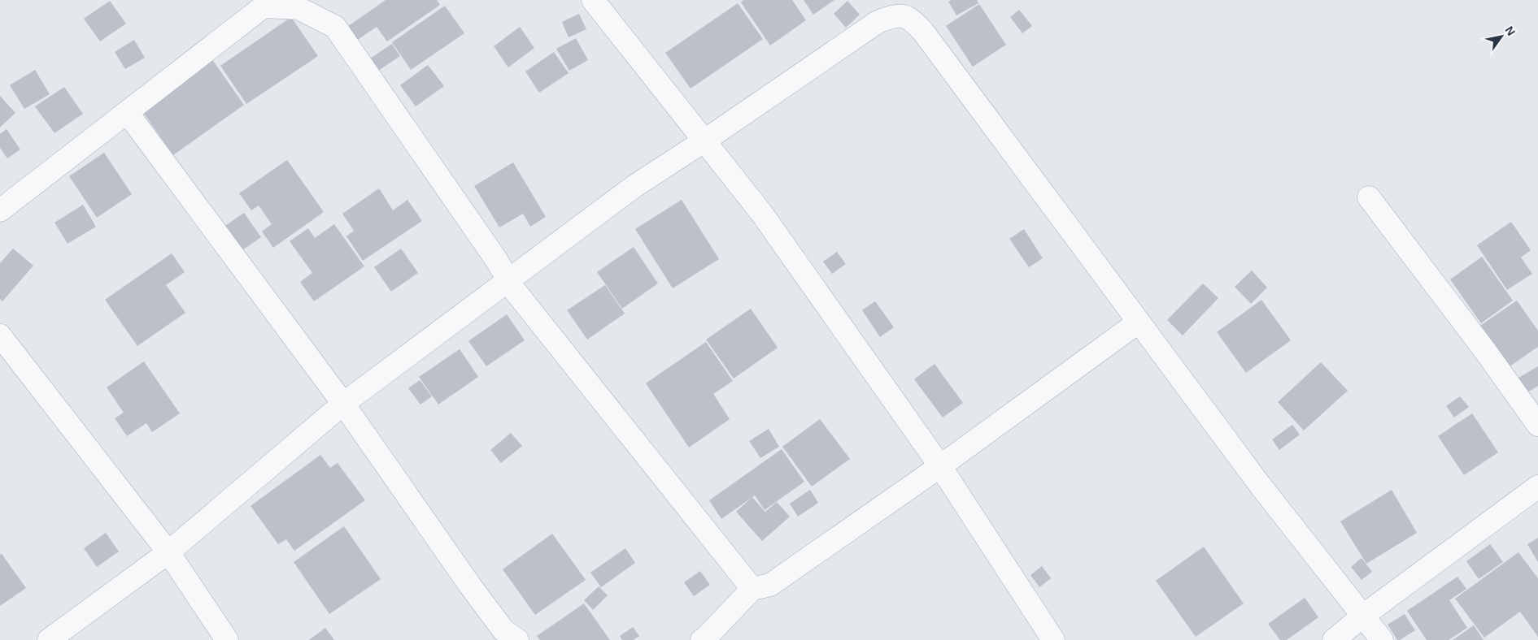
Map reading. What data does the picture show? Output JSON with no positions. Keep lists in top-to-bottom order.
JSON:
{
  "north": "top right"
}
